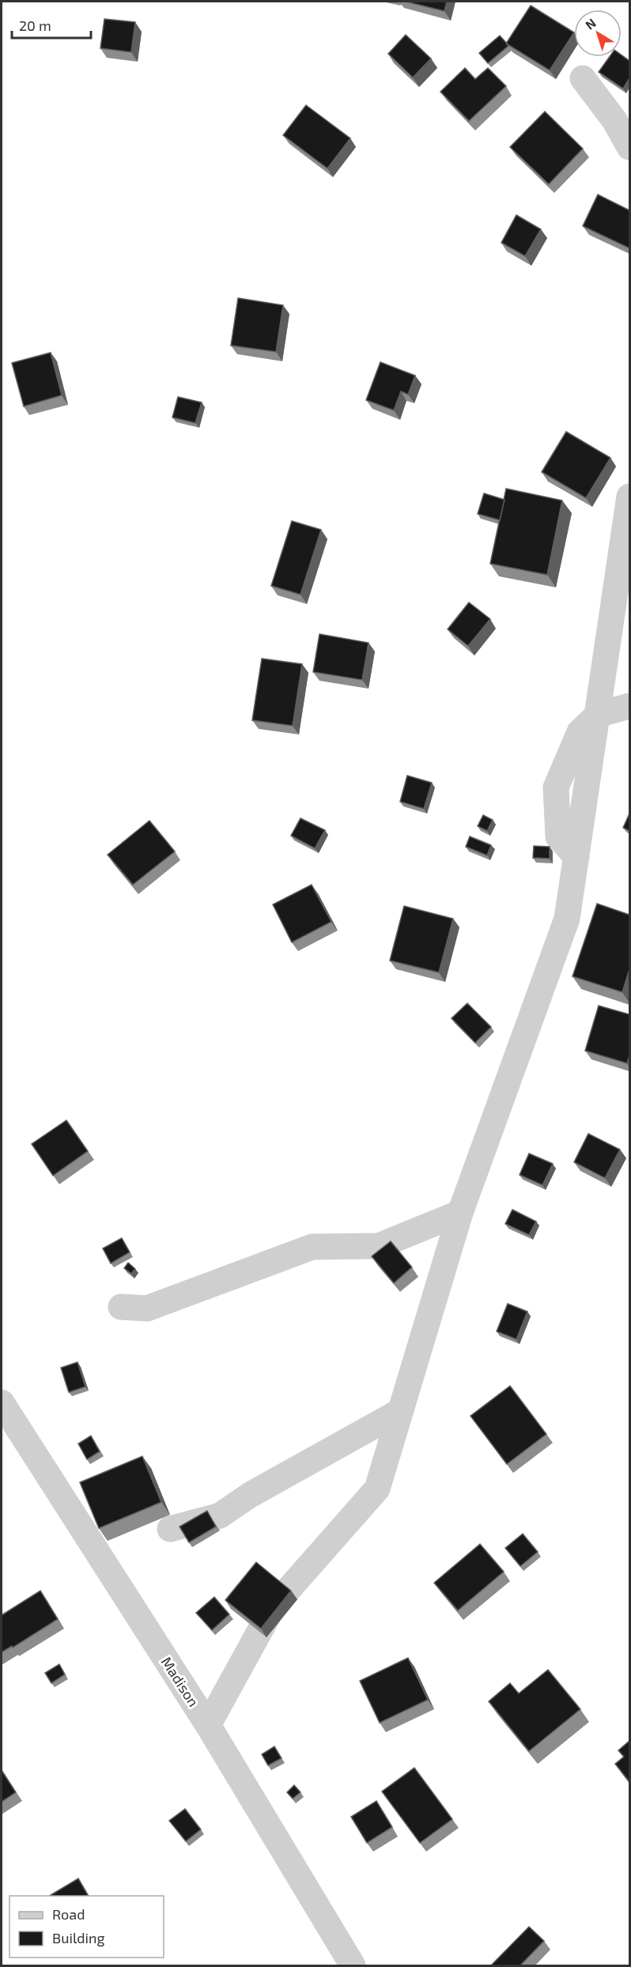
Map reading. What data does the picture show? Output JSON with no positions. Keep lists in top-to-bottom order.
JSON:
{
  "streets": {
    "street": ["Madison"]
  },
  "legend": ["Road", "Building"],
  "scale_bar": "20 m",
  "north": "top left"
}
